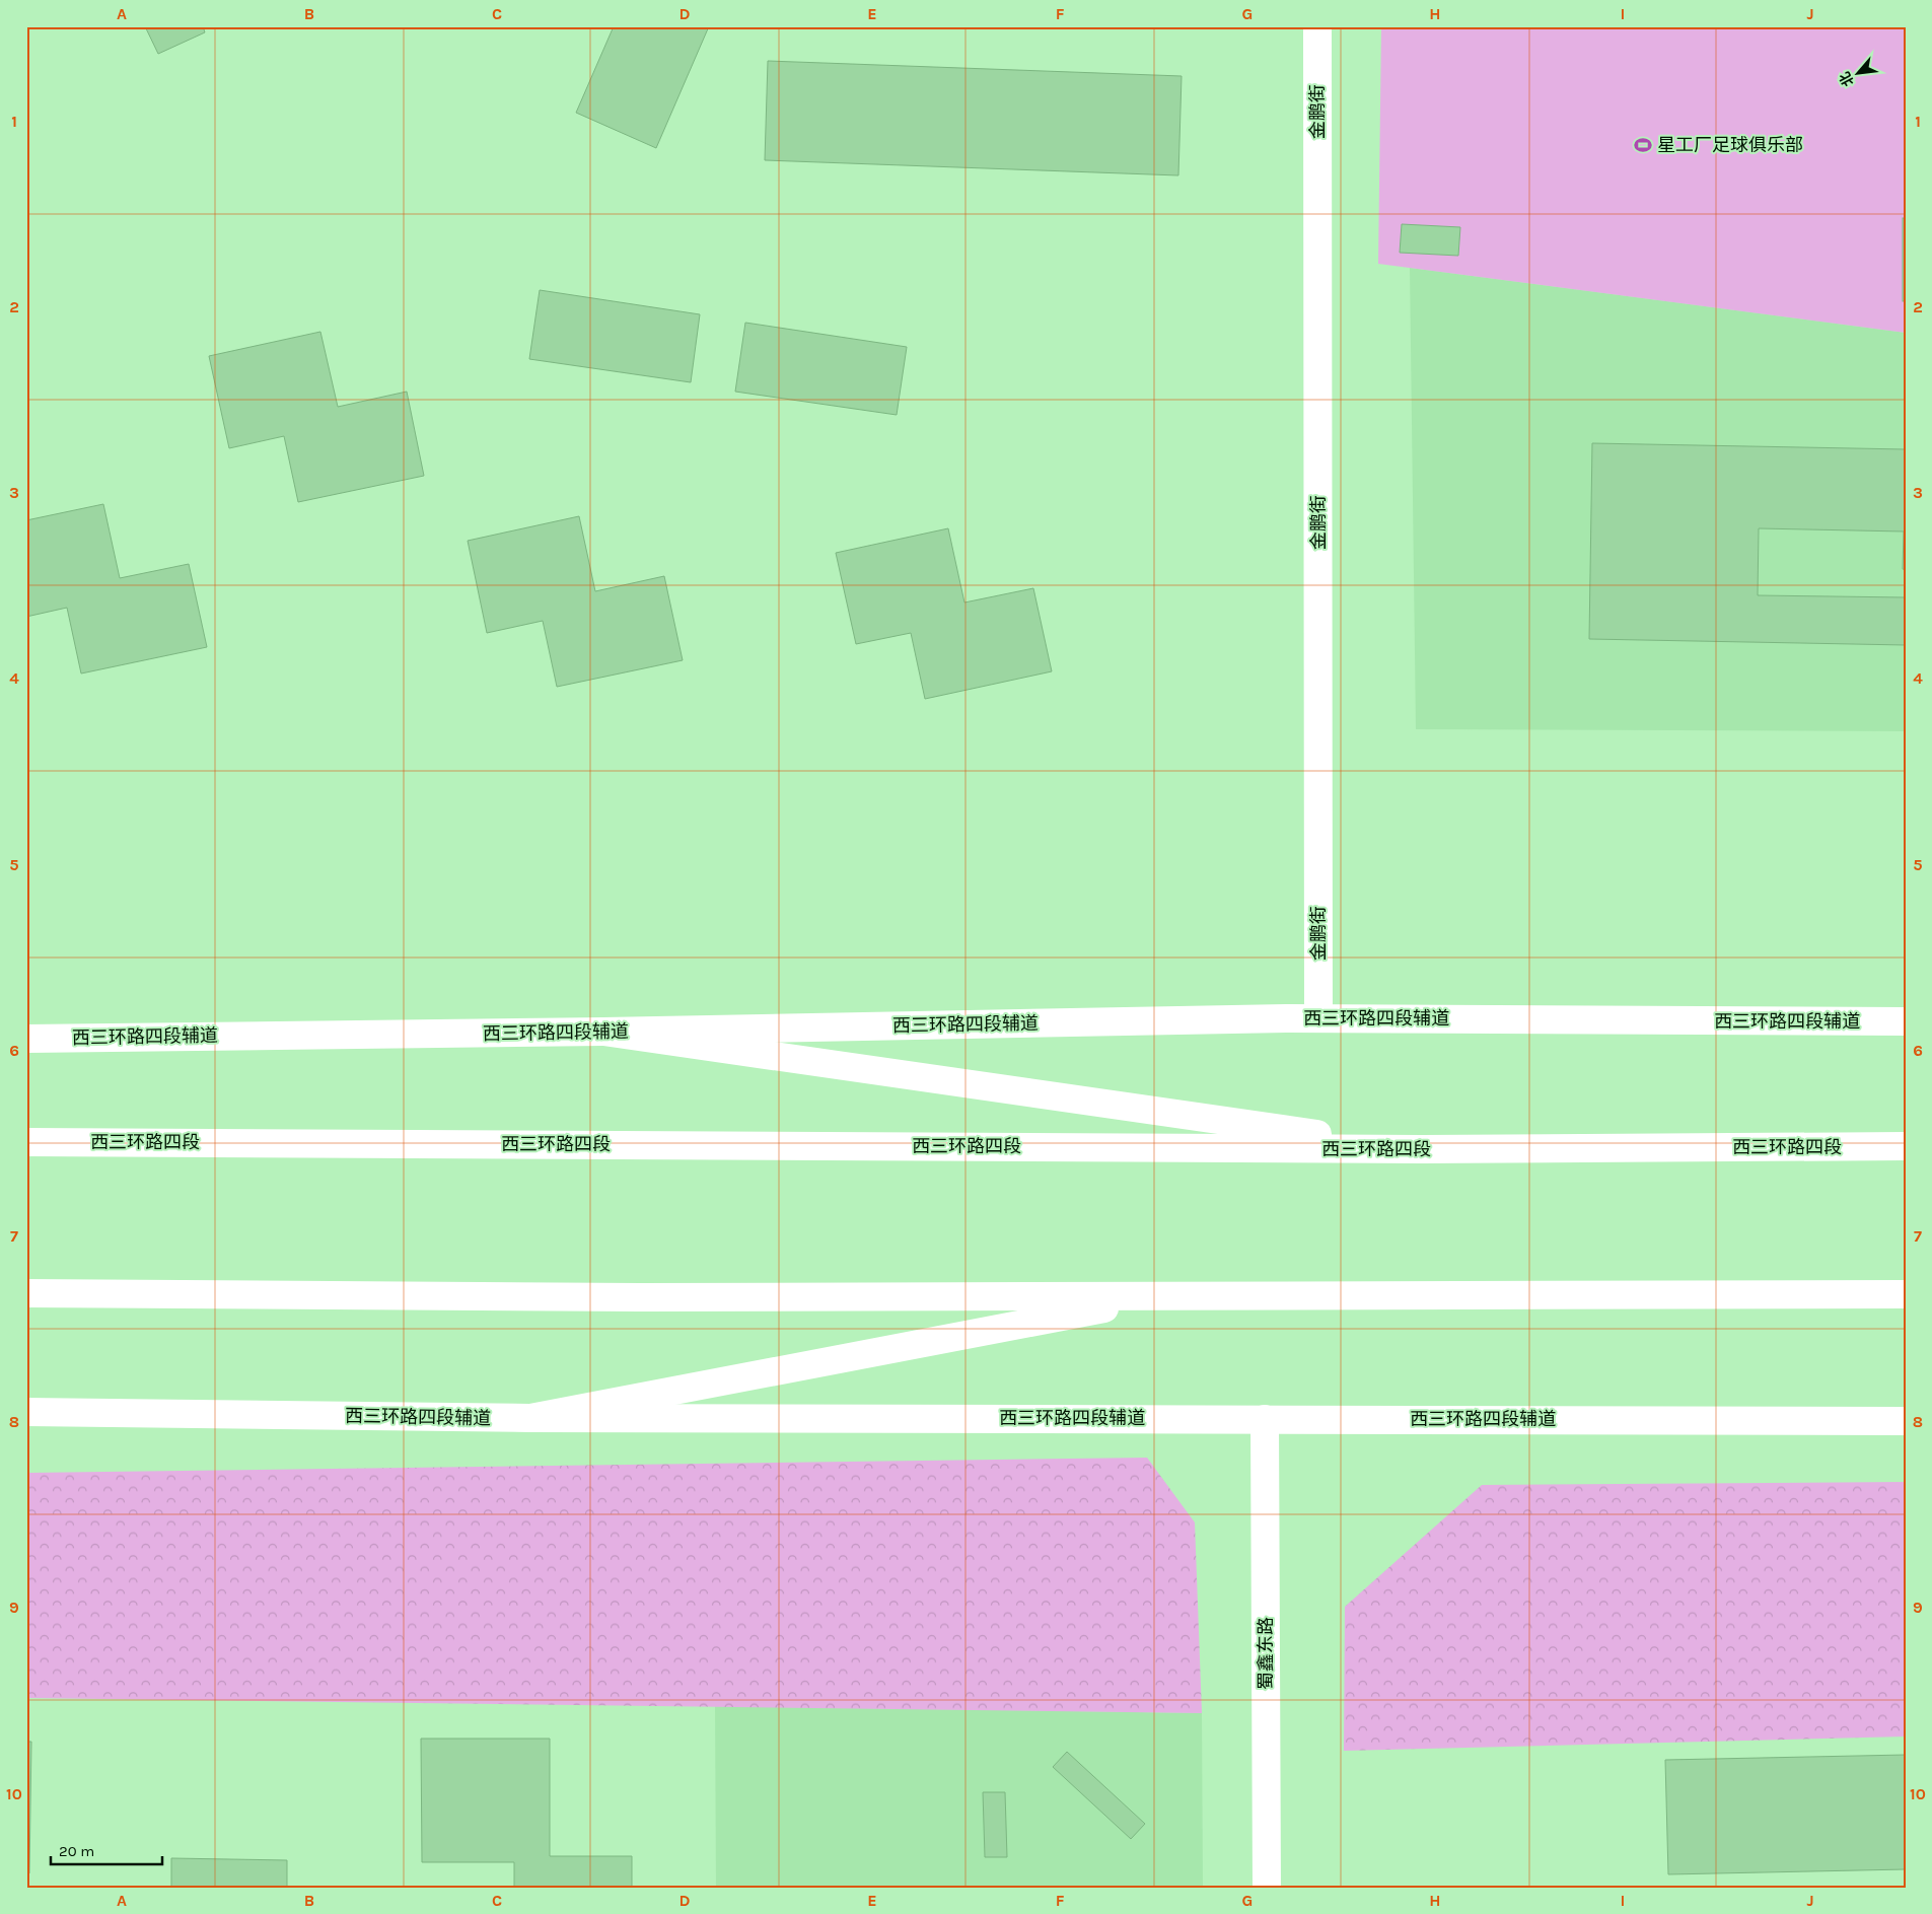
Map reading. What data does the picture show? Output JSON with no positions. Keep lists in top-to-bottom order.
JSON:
{
  "streets": {
    "main road": [
      "金鹏街",
      "西三环路四段辅道",
      "西三环路四段",
      "蜀鑫东路"
    ]
  },
  "crossings": [
    ["金鹏街", "西三环路四段辅道"],
    ["西三环路四段辅道", "蜀鑫东路"]
  ],
  "places": {
    "sports": ["星工厂足球俱乐部"]
  },
  "scale_bar": "20 m",
  "north": "bottom left",
  "grid": {
    "columns": [
      "A",
      "B",
      "C",
      "D",
      "E",
      "F",
      "G",
      "H",
      "I",
      "J"
    ],
    "rows": [
      "1",
      "2",
      "3",
      "4",
      "5",
      "6",
      "7",
      "8",
      "9",
      "10"
    ]
  }
}
